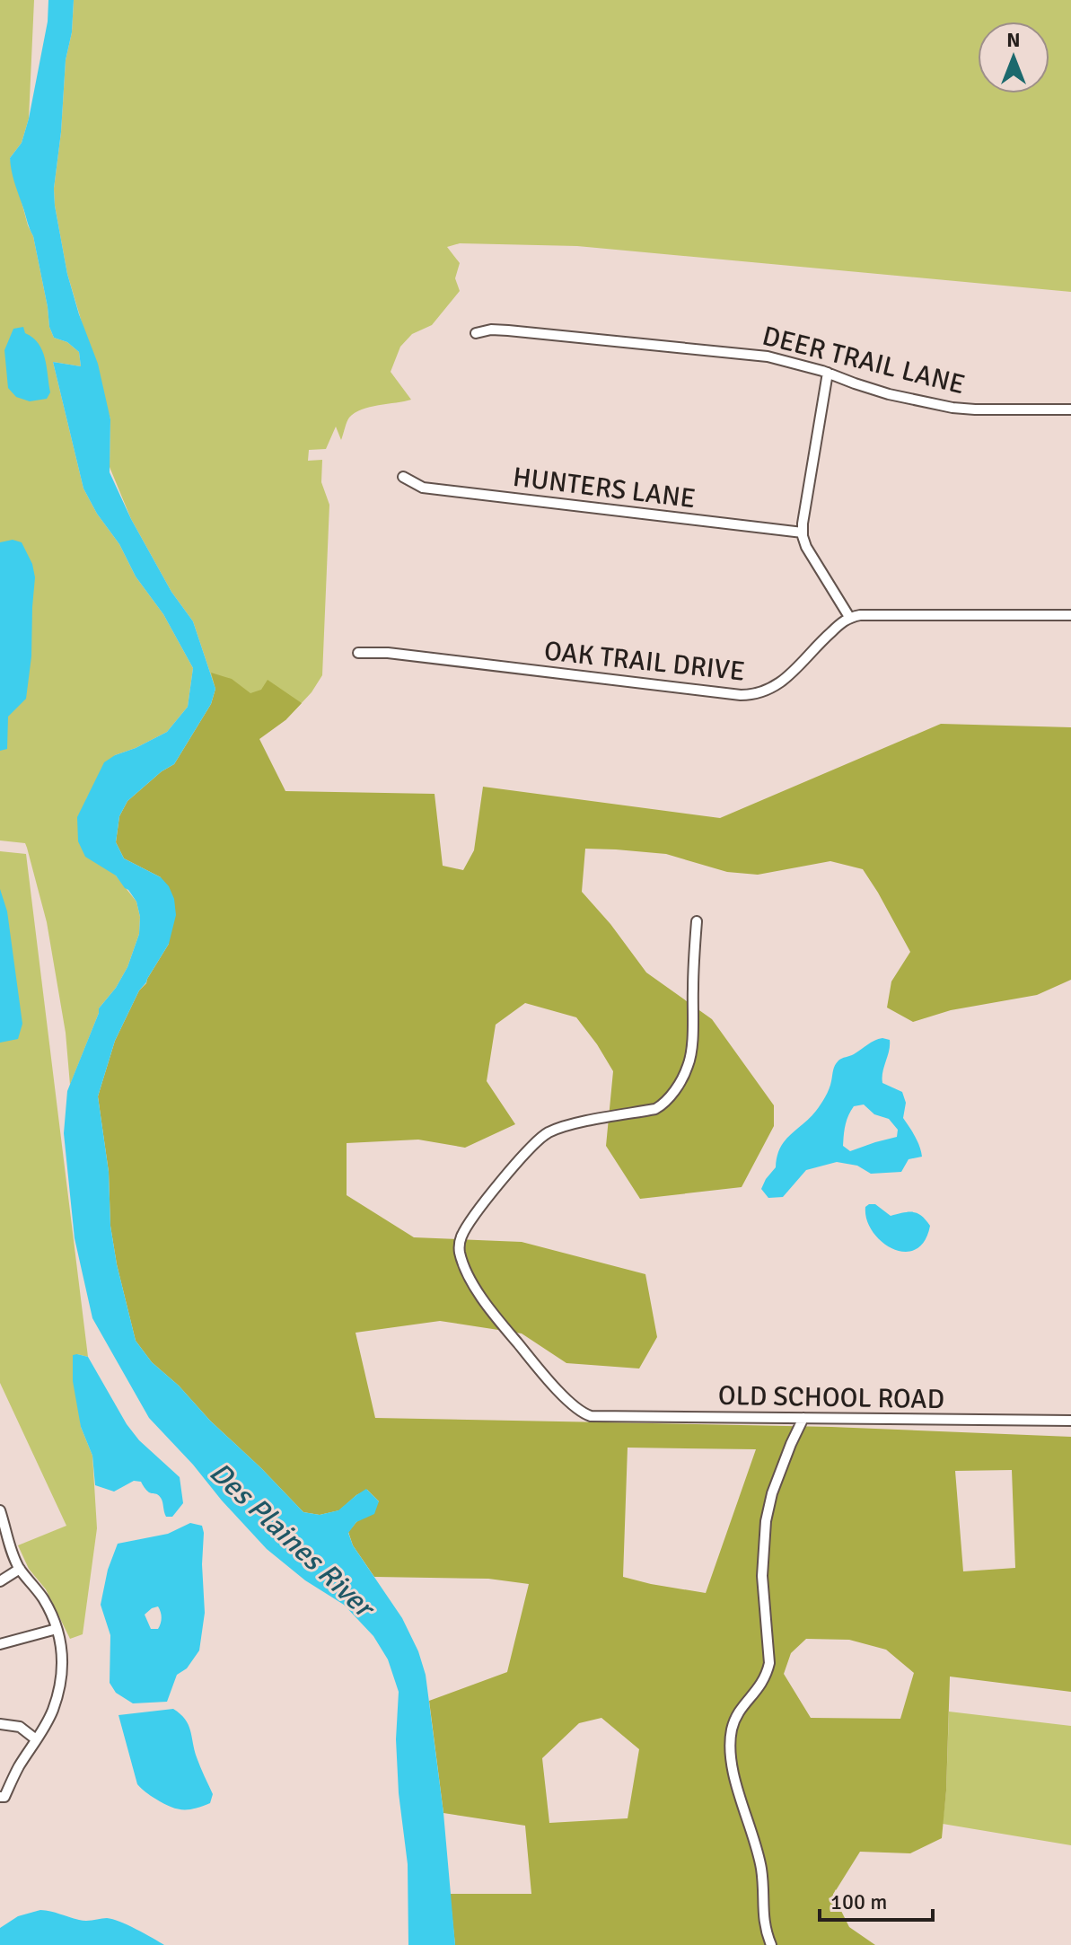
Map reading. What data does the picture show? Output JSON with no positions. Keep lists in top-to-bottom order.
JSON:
{
  "streets": {
    "street": [
      "DEER TRAIL LANE",
      "HUNTERS LANE",
      "OAK TRAIL DRIVE",
      "OLD SCHOOL ROAD"
    ]
  },
  "water": ["Des Plaines River"],
  "scale_bar": "100 m",
  "north": "top"
}
